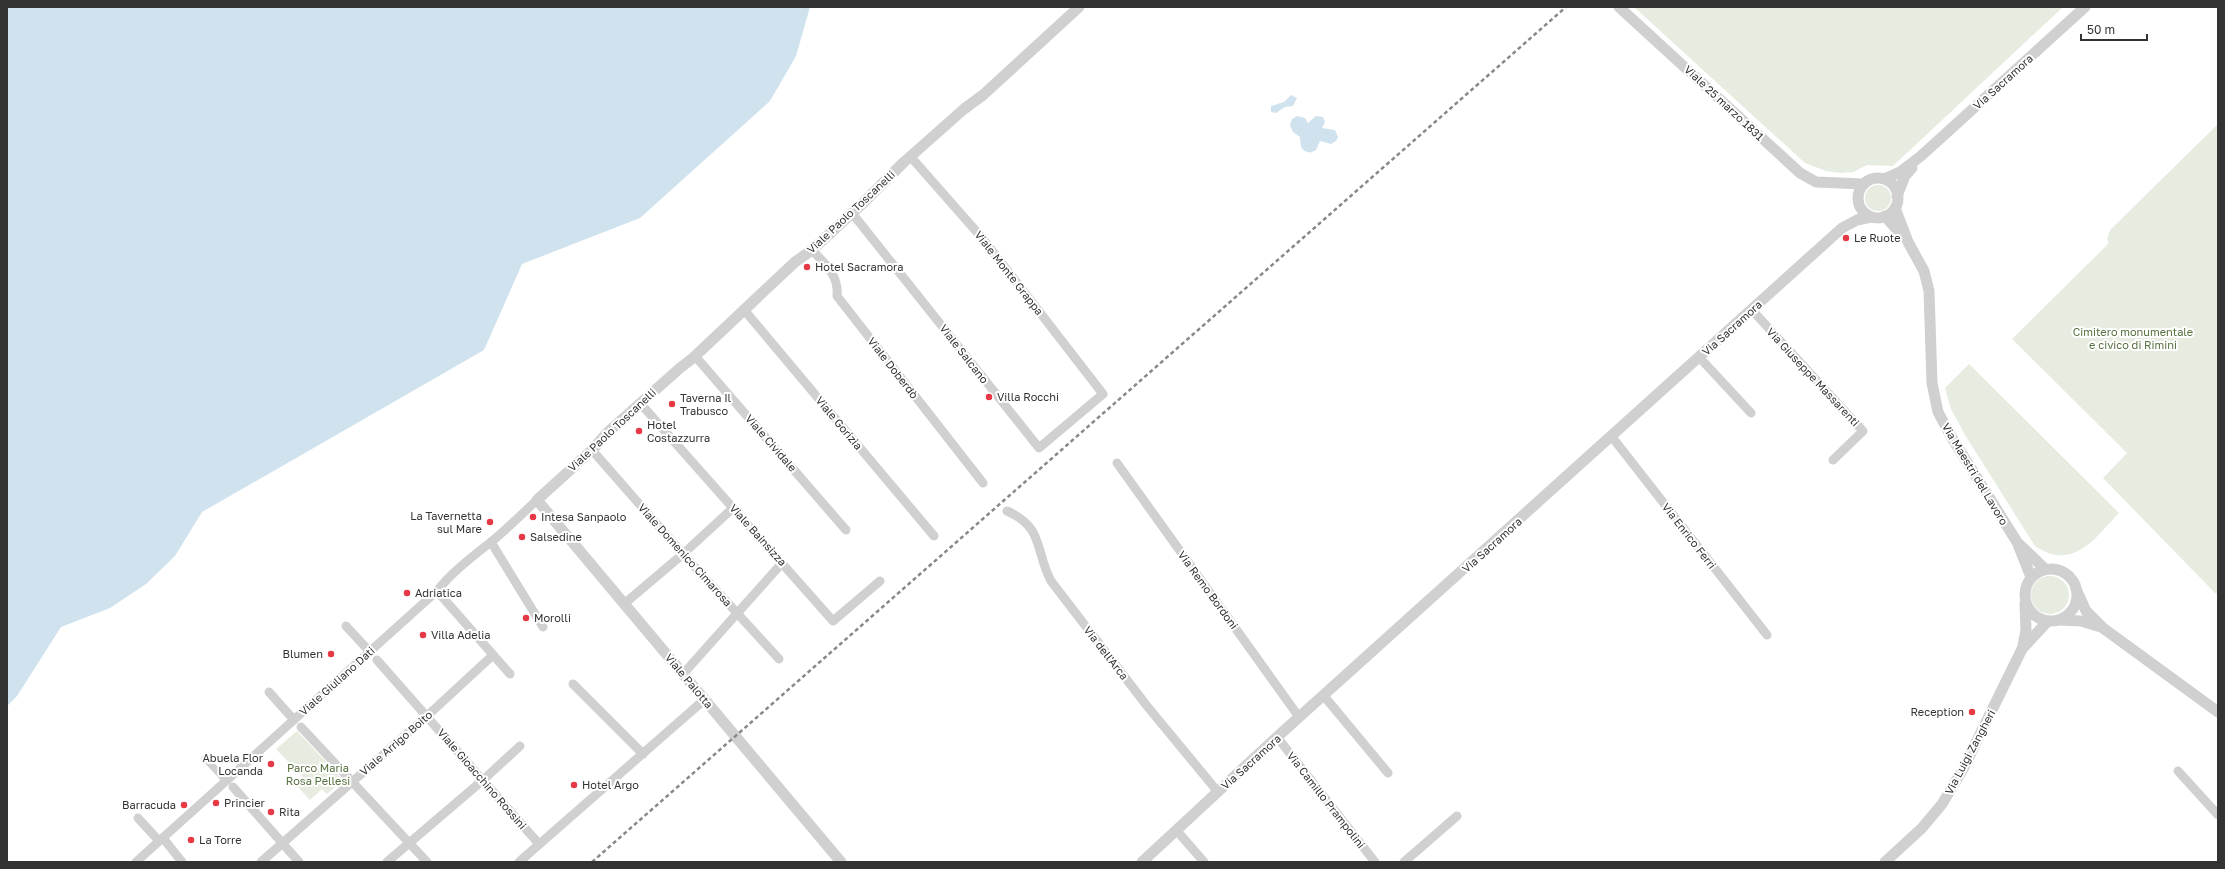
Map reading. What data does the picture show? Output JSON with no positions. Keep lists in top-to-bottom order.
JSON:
{
  "streets": {
    "street": [
      "Via Sacramora",
      "Viale 25 marzo 1831",
      "Viale Paolo Toscanelli",
      "Viale Monte Grappa",
      "Viale Salcano",
      "Viale Doberdò",
      "Via Giuseppe Massarenti",
      "Viale Gorizia",
      "Viale Cividale",
      "Via Maestri del Lavoro",
      "Viale Bainsizza",
      "Via Enrico Ferri",
      "Viale Domenico Cimarosa",
      "Via Remo Bordoni",
      "Via dell'Arca",
      "Viale Giuliano Dati",
      "Viale Palotta",
      "Viale Arrigo Boito",
      "Via Luigi Zangheri",
      "Viale Gioacchino Rossini",
      "Via Camillo Prampolini"
    ]
  },
  "crossings": [
    ["Via Sacramora", "Viale 25 marzo 1831"],
    ["Via Sacramora", "Via Giuseppe Massarenti"],
    ["Via Sacramora", "Via Maestri del Lavoro"],
    ["Via Sacramora", "Via Enrico Ferri"],
    ["Via Sacramora", "Via Remo Bordoni"],
    ["Via Sacramora", "Via dell'Arca"],
    ["Via Sacramora", "Via Camillo Prampolini"],
    ["Viale 25 marzo 1831", "Via Maestri del Lavoro"],
    ["Viale Paolo Toscanelli", "Viale Monte Grappa"],
    ["Viale Paolo Toscanelli", "Viale Salcano"],
    ["Viale Paolo Toscanelli", "Viale Doberdò"],
    ["Viale Paolo Toscanelli", "Viale Gorizia"],
    ["Viale Paolo Toscanelli", "Viale Cividale"],
    ["Viale Paolo Toscanelli", "Viale Bainsizza"],
    ["Viale Paolo Toscanelli", "Viale Domenico Cimarosa"],
    ["Viale Paolo Toscanelli", "Viale Giuliano Dati"],
    ["Viale Paolo Toscanelli", "Viale Palotta"],
    ["Viale Monte Grappa", "Viale Salcano"],
    ["Via Maestri del Lavoro", "Via Luigi Zangheri"],
    ["Viale Giuliano Dati", "Viale Palotta"],
    ["Viale Arrigo Boito", "Viale Gioacchino Rossini"]
  ],
  "parks": ["Cimitero monumentale e civico di Rimini", "Parco Maria Rosa Pellesi"],
  "places": [
    "Le Ruote",
    "Hotel Sacramora",
    "Villa Rocchi",
    "Taverna Il Trabusco",
    "Hotel Costazzurra",
    "Intesa Sanpaolo",
    "La Tavernetta sul Mare",
    "Salsedine",
    "Adriatica",
    "Morolli",
    "Villa Adelia",
    "Blumen",
    "Reception",
    "Abuela Flor Locanda",
    "Hotel Argo",
    "Princier",
    "Barracuda",
    "Rita",
    "La Torre"
  ],
  "scale_bar": "50 m"
}
